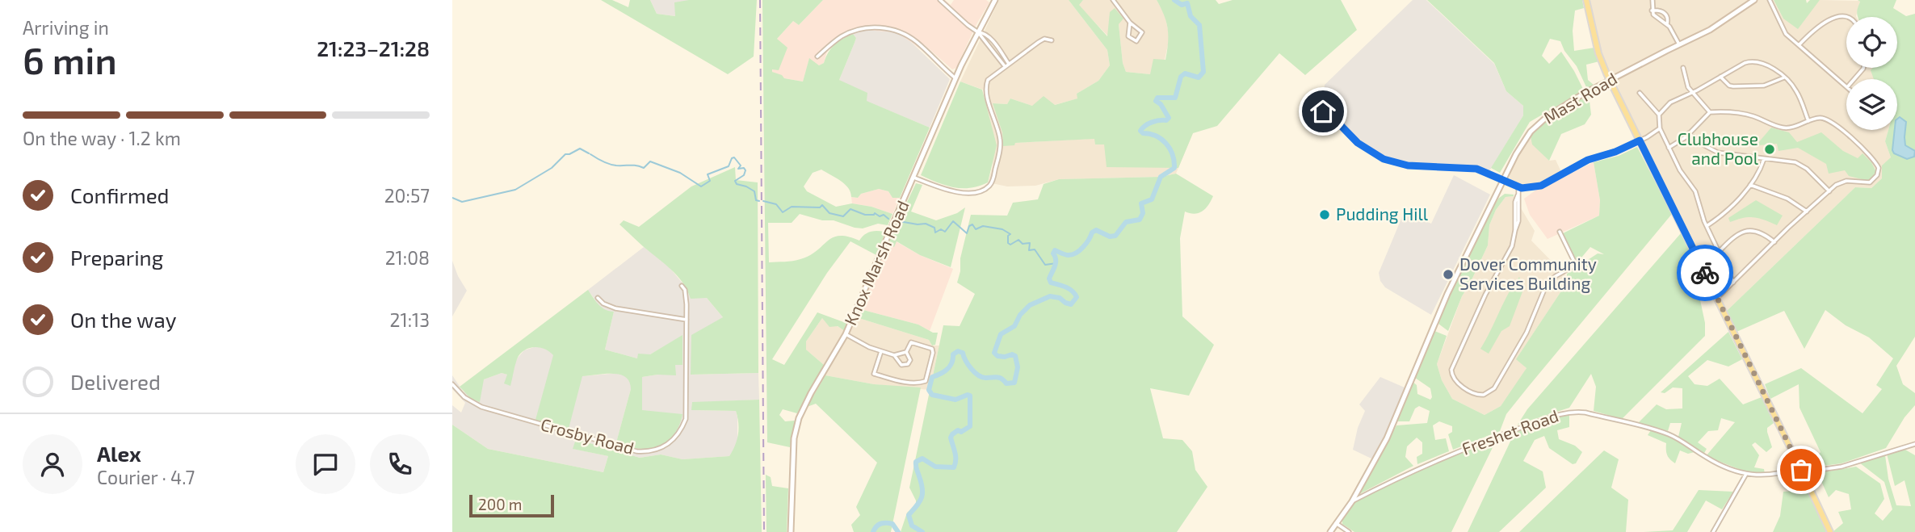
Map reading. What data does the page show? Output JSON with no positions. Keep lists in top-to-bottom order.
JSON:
{
  "streets": {
    "street": [
      "Mast Road",
      "Knox Marsh Road",
      "Freshet Road",
      "Crosby Road"
    ]
  },
  "crossings": [
    ["Mast Road", "Freshet Road"]
  ],
  "places": ["Clubhouse and Pool", "Pudding Hill", "Dover Community Services Building"],
  "scale_bar": "200 m",
  "page": {
    "heading": ["6 min", "Arriving in", "21:23–21:28"],
    "panel": ["Alex", "Courier · 4.7"],
    "bar": "On the way · 1.2 km",
    "list": [
      ["Confirmed", "20:57"],
      ["Preparing", "21:08"],
      ["On the way", "21:13"],
      "Delivered"
    ],
    "scale": "200 m"
  }
}
